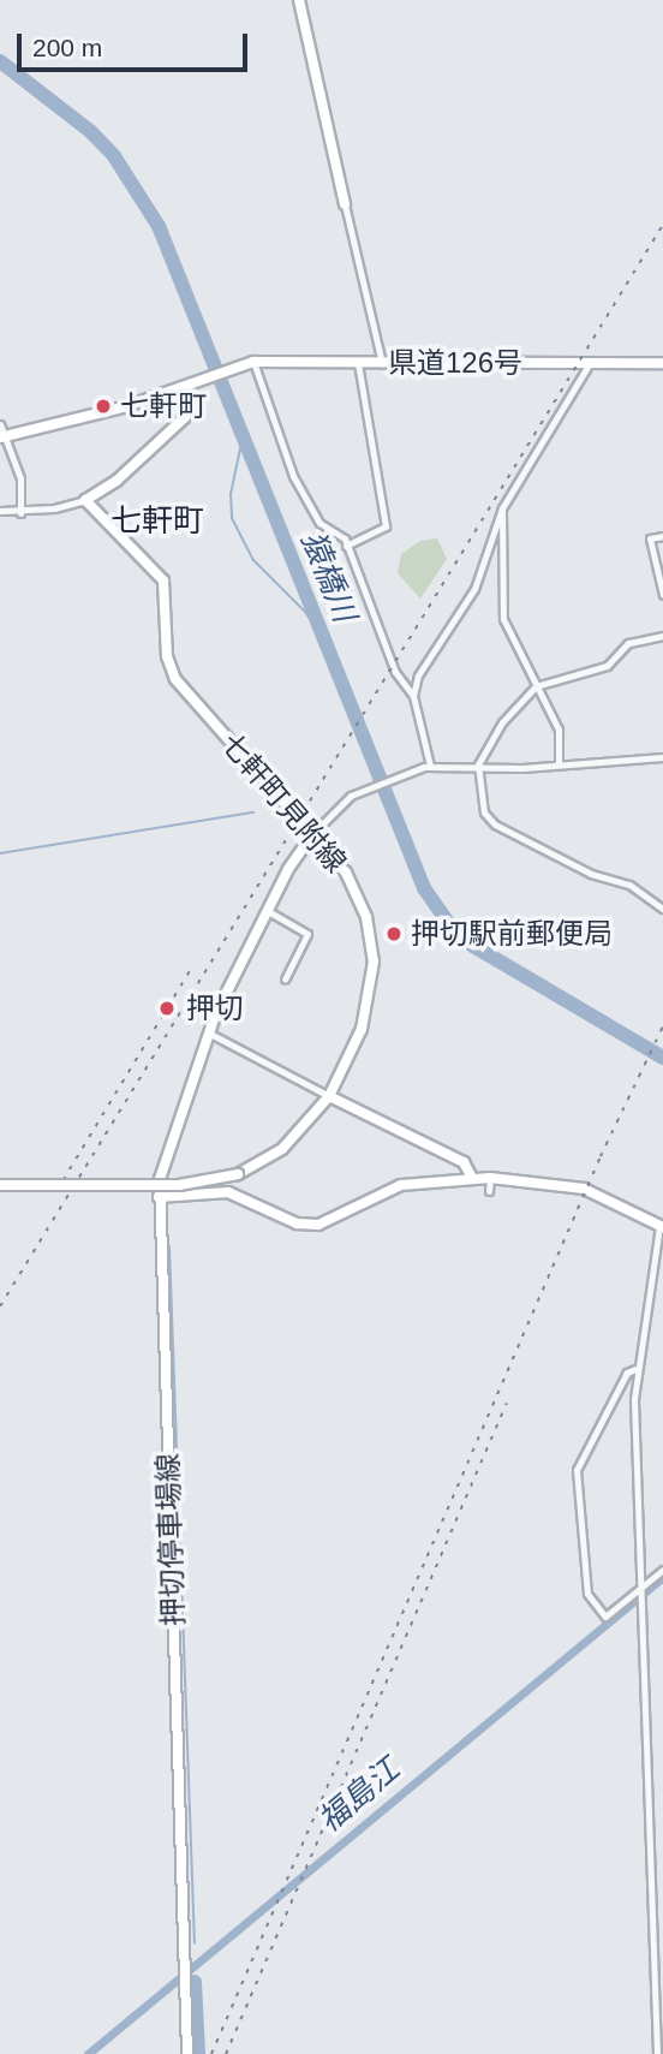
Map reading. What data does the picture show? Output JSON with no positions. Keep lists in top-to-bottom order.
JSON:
{
  "streets": {
    "main road": ["県道126号", "七軒町見附線", "押切停車場線"]
  },
  "crossings": [
    ["七軒町見附線", "押切停車場線"]
  ],
  "districts": ["七軒町"],
  "water": ["猿橋川", "福島江"],
  "places": ["七軒町", "押切駅前郵便局", "押切"],
  "scale_bar": "200 m"
}
